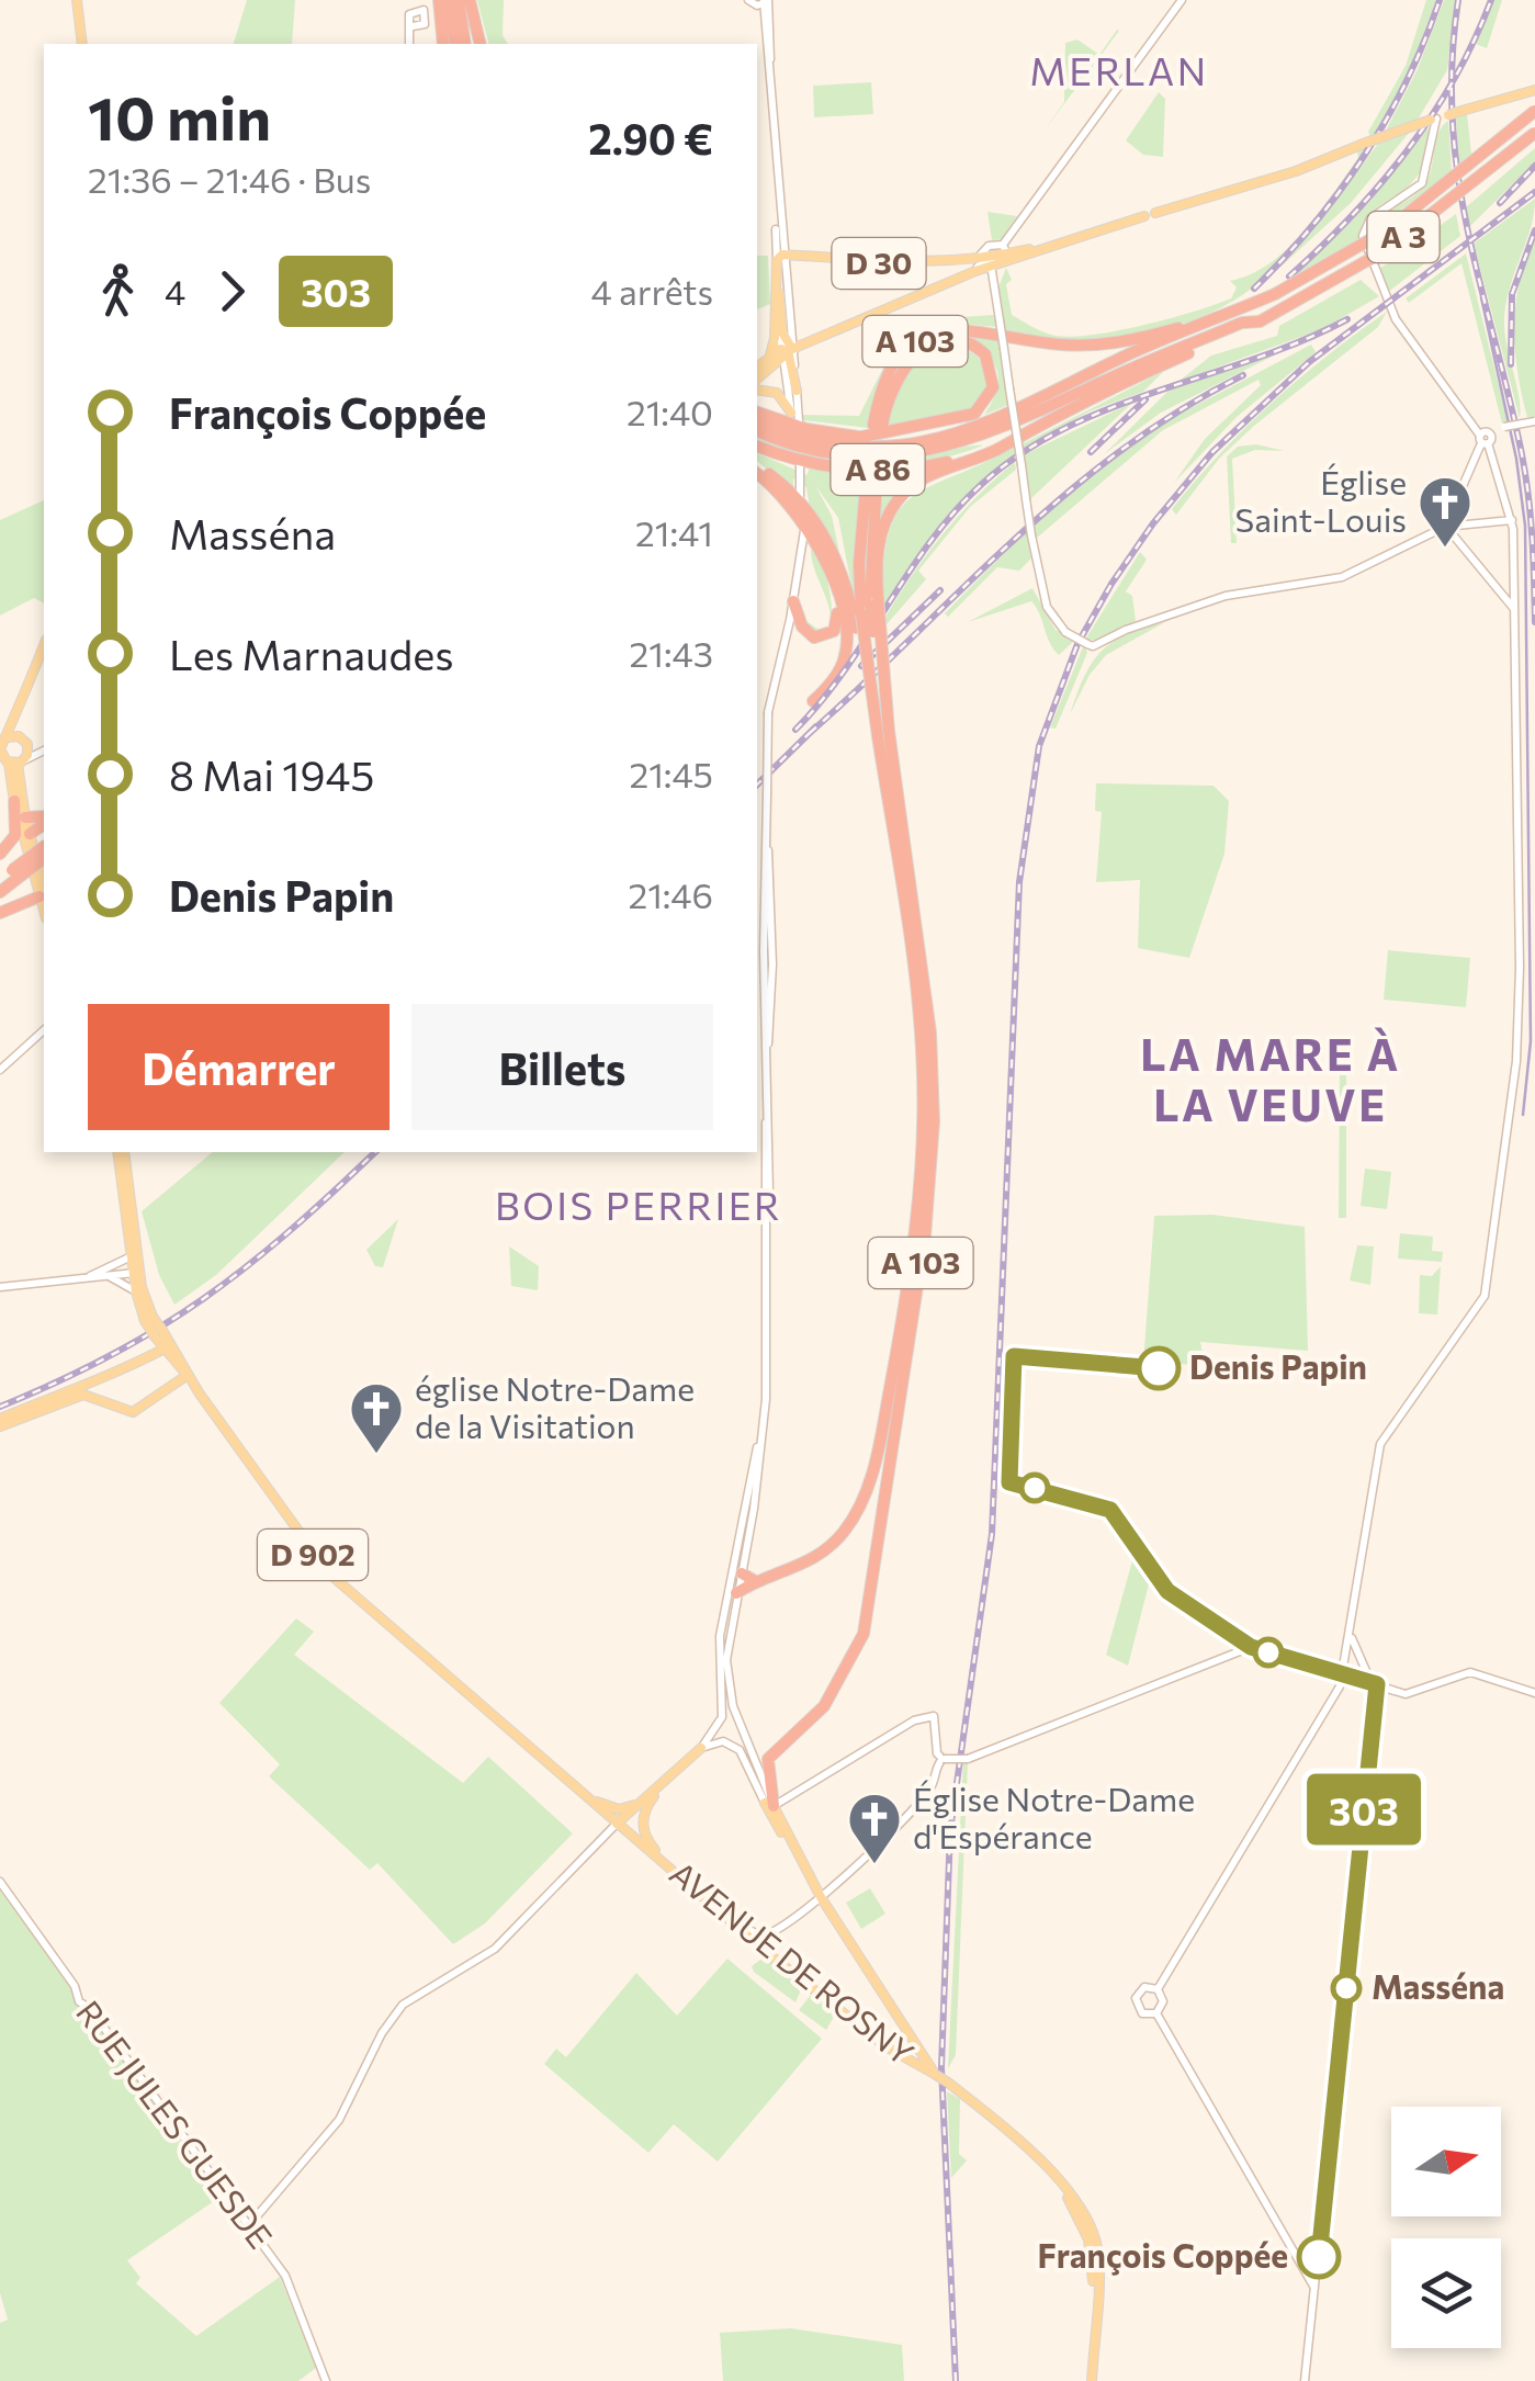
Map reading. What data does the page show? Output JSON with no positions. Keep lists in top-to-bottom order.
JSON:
{
  "streets": {
    "highway": ["A 3", "A 103", "A 86"],
    "main road": ["D 30", "D 902", "AVENUE DE ROSNY"],
    "street": ["RUE JULES GUESDE"]
  },
  "crossings": [
    ["A 3", "A 103"],
    ["A 3", "A 86"],
    ["A 103", "A 86"],
    ["D 902", "AVENUE DE ROSNY"]
  ],
  "districts": ["MERLAN", "LA MARE À LA VEUVE", "BOIS PERRIER"],
  "places": {
    "church": ["Église Saint-Louis", "église Notre-Dame de la Visitation", "Église Notre-Dame d'Espérance"],
    "other": ["Denis Papin", "Masséna", "François Coppée"]
  },
  "lines": ["bus line 303"],
  "north": "right",
  "page": {
    "on_map": "303",
    "heading": ["10 min", "21:36 – 21:46 · Bus", "2.90 €"],
    "legs": ["4", "303", "4 arrêts"],
    "list": [
      {
        "name": "François Coppée",
        "value": "21:40"
      },
      {
        "name": "Masséna",
        "value": "21:41"
      },
      {
        "name": "Les Marnaudes",
        "value": "21:43"
      },
      {
        "name": "8 Mai 1945",
        "value": "21:45"
      },
      {
        "name": "Denis Papin",
        "value": "21:46"
      }
    ],
    "buttons": ["Démarrer", "Billets"]
  }
}
